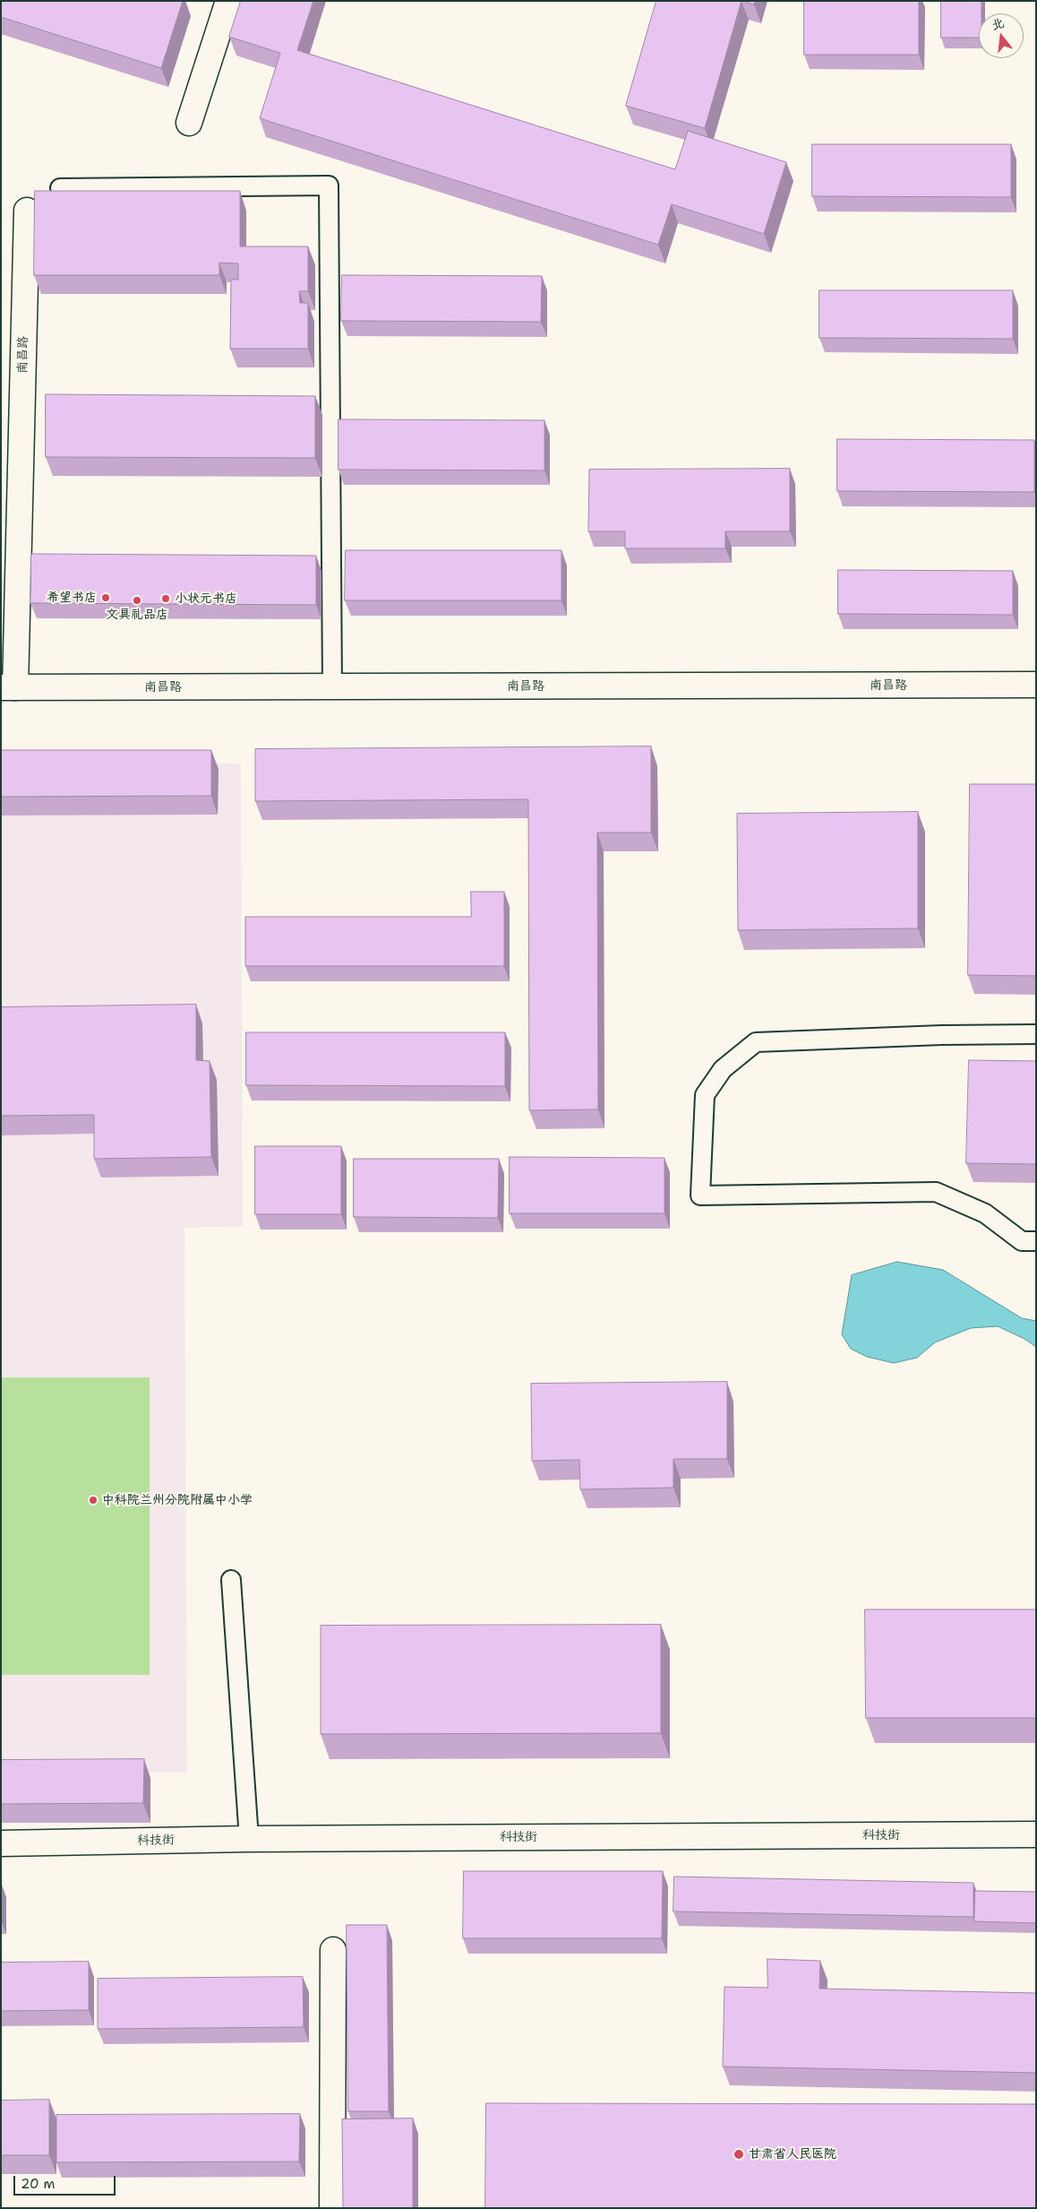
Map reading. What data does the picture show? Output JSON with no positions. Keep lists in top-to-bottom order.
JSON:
{
  "streets": {
    "street": ["南昌路", "科技街"]
  },
  "places": [
    "希望书店",
    "小状元书店",
    "文具礼品店",
    "中科院兰州分院附属中小学",
    "甘肃省人民医院"
  ],
  "scale_bar": "20 m",
  "north": "top"
}
